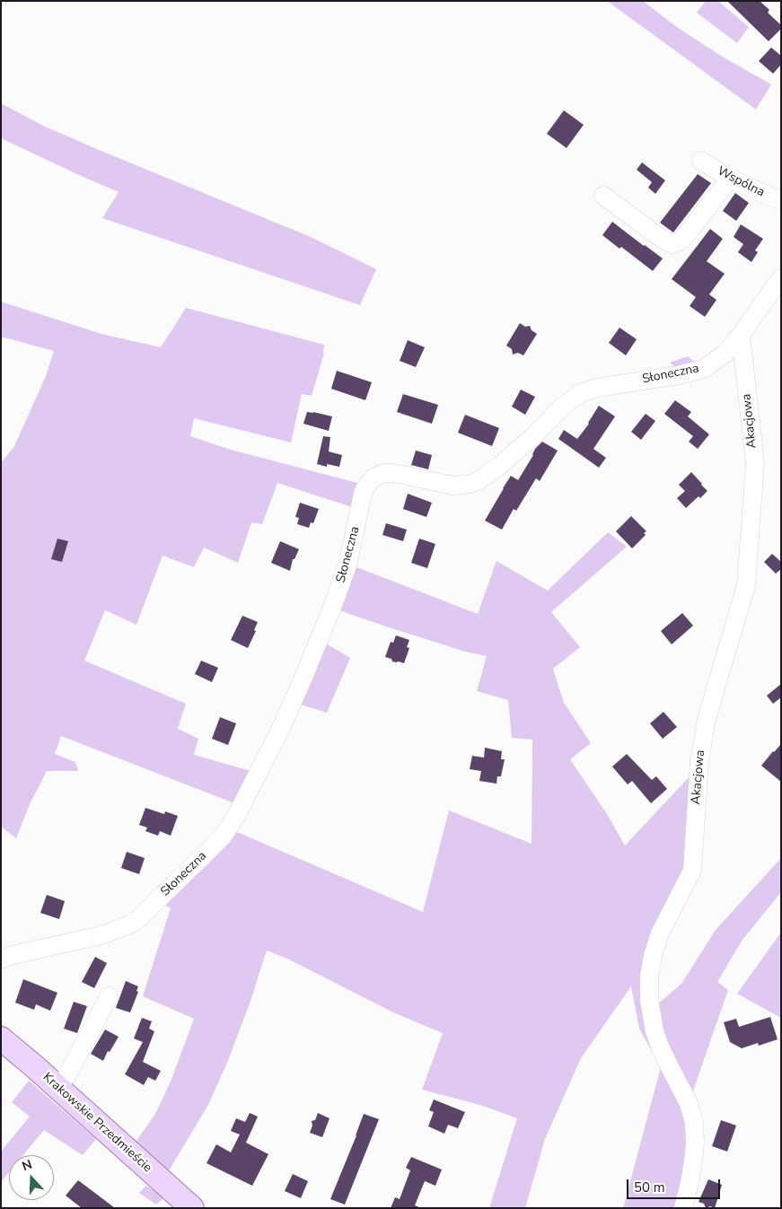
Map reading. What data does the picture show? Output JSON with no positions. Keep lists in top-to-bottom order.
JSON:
{
  "streets": {
    "main road": ["Krakowskie Przedmieście"],
    "street": ["Wspólna", "Słoneczna", "Akacjowa"]
  },
  "crossings": [
    ["Słoneczna", "Akacjowa"]
  ],
  "scale_bar": "50 m",
  "north": "top"
}
